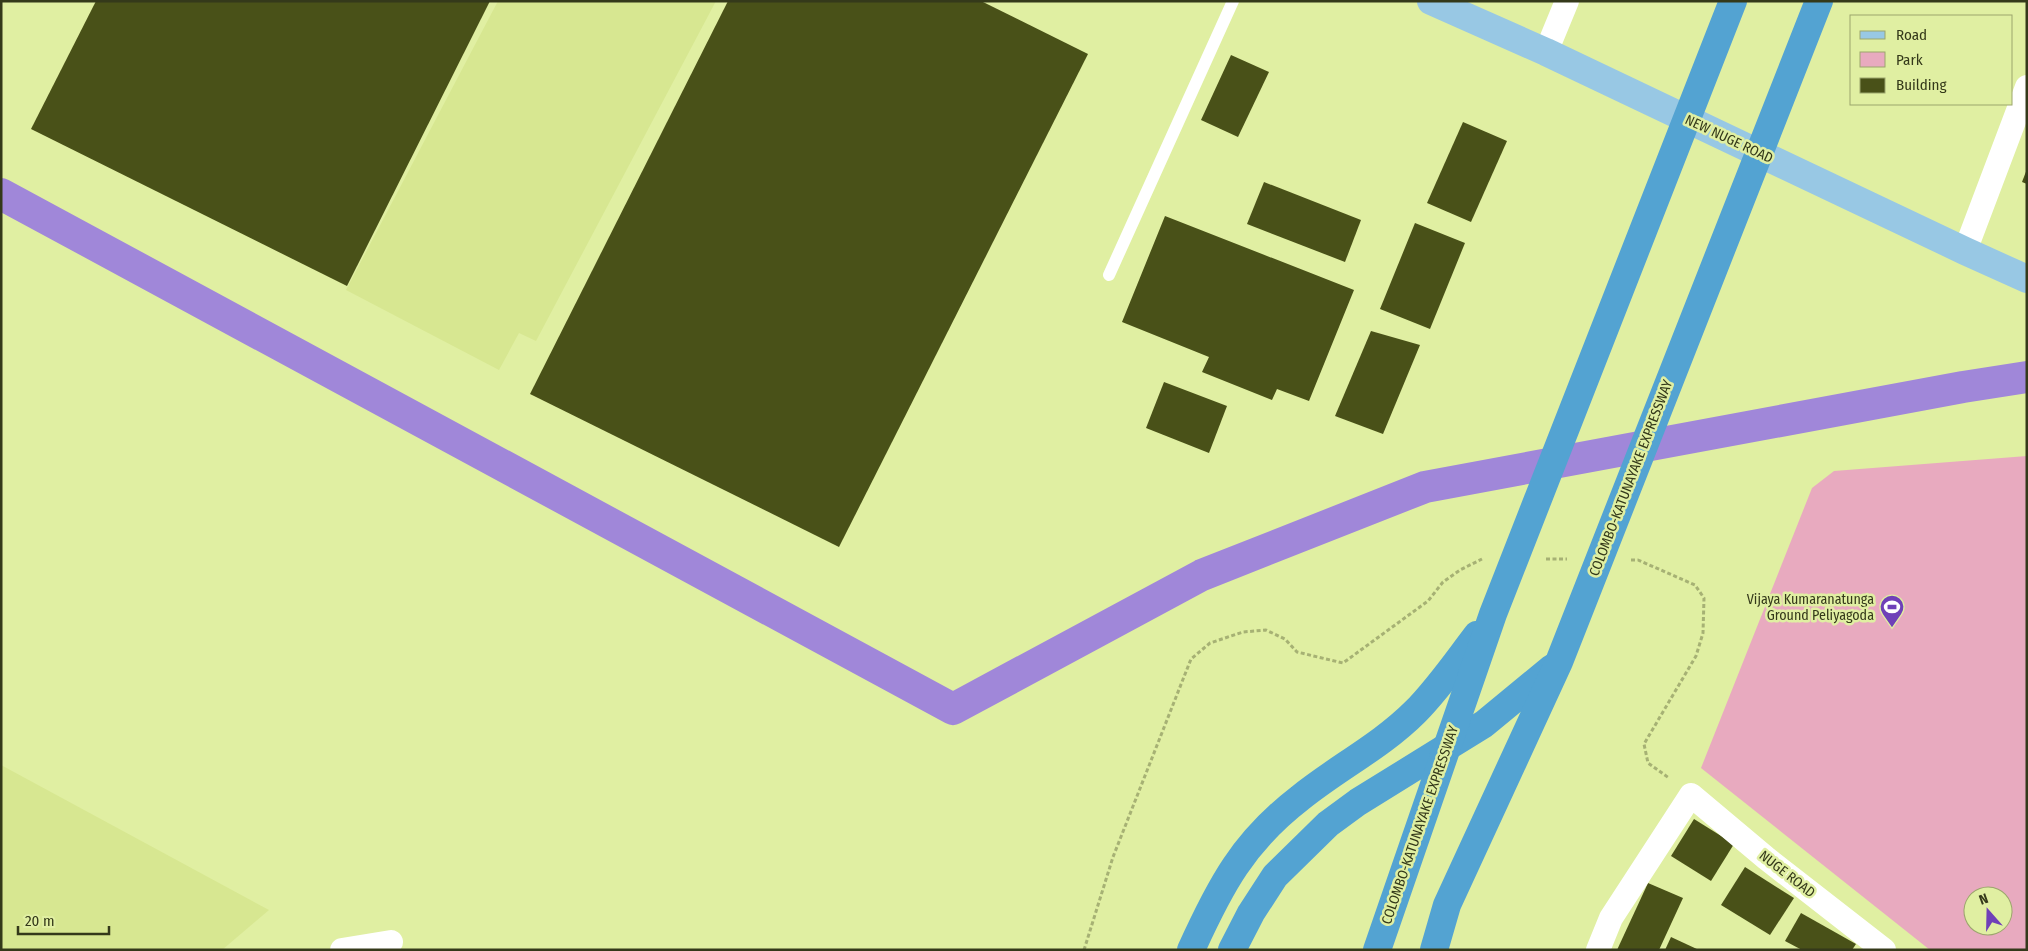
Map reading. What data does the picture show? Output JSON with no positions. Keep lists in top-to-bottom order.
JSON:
{
  "streets": {
    "highway": ["COLOMBO-KATUNAYAKE EXPRESSWAY"],
    "main road": ["NEW NUGE ROAD"],
    "street": ["NUGE ROAD"]
  },
  "places": {
    "sports": ["Vijaya Kumaranatunga Ground Peliyagoda"]
  },
  "legend": ["Road", "Park", "Building"],
  "scale_bar": "20 m",
  "north": "top"
}
